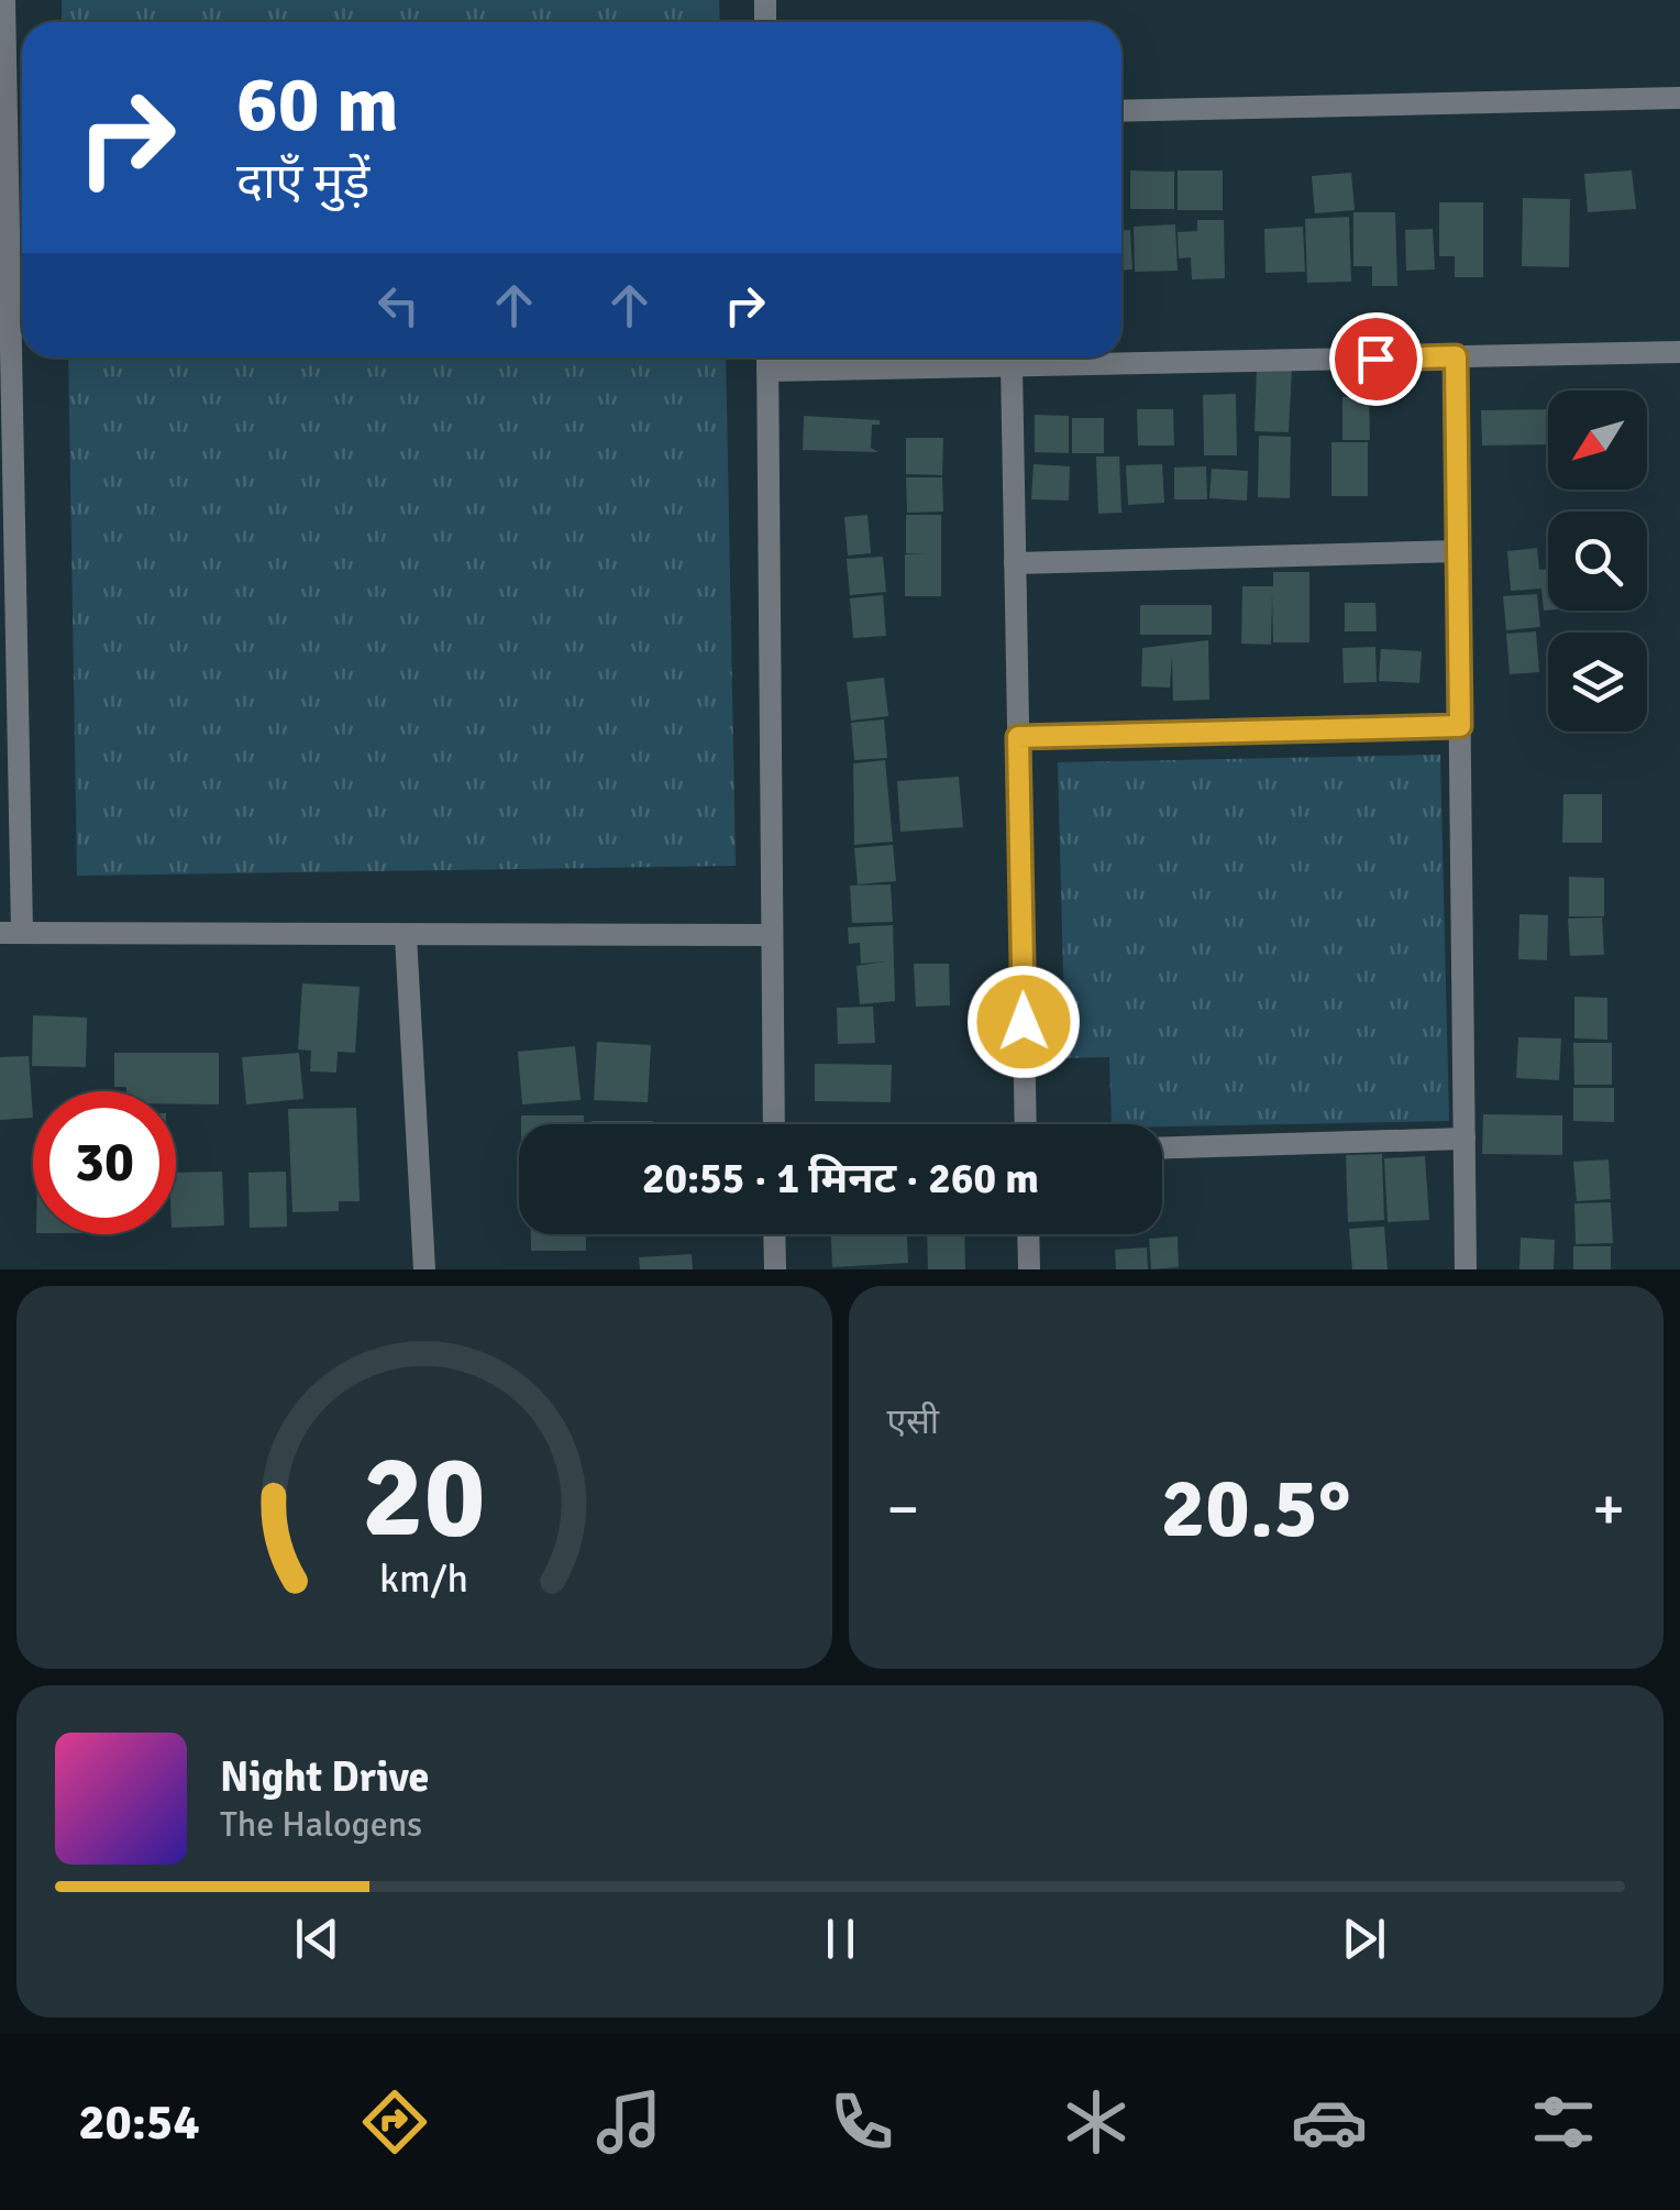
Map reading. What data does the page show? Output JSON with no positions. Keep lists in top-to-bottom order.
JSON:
{
  "north": "bottom left",
  "page": {
    "turn": ["60 m", "दाएँ मुड़ें"],
    "limit": "30",
    "trip": "20:55 · 1 मिनट · 260 m",
    "tile": "एसी",
    "heat": ["−", "20.5°", "+"],
    "song": ["Night Drive", "The Halogens"],
    "tabs": "20:54",
    "gauge": ["20", "km/h"]
  }
}
